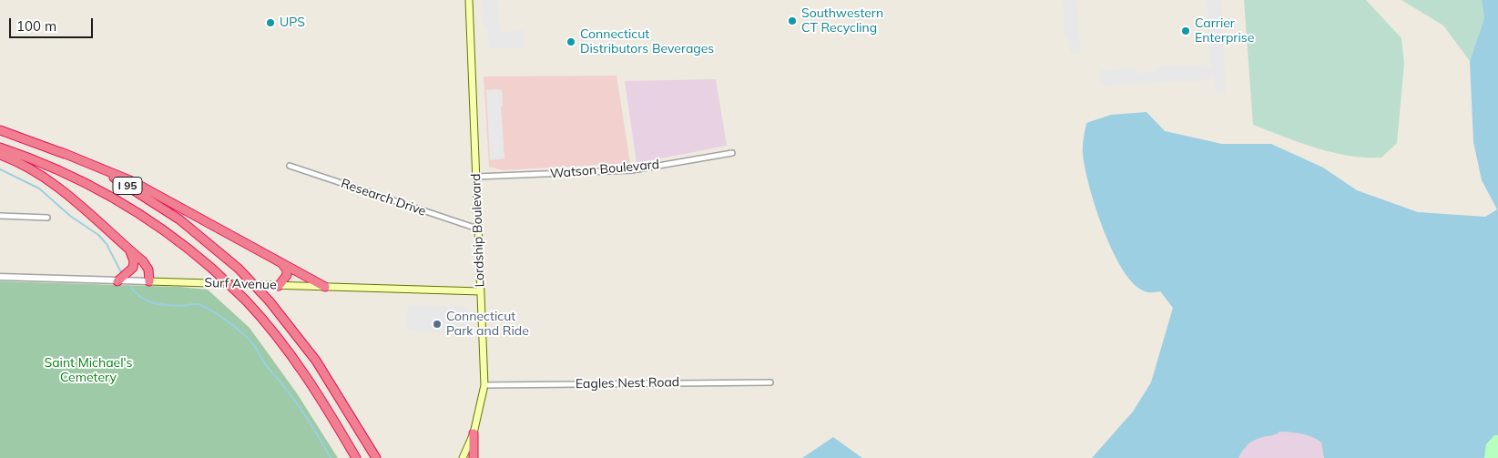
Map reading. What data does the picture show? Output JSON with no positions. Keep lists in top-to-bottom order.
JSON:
{
  "streets": {
    "highway": ["I 95"],
    "main road": ["Lordship Boulevard", "Surf Avenue"],
    "street": ["Watson Boulevard", "Research Drive", "Eagles Nest Road"]
  },
  "crossings": [
    ["Watson Boulevard", "Lordship Boulevard"],
    ["Research Drive", "Lordship Boulevard"],
    ["Lordship Boulevard", "Surf Avenue"],
    ["Lordship Boulevard", "Eagles Nest Road"]
  ],
  "parks": ["Saint Michael's Cemetery"],
  "places": [
    "Southwestern CT Recycling",
    "UPS",
    "Carrier Enterprise",
    "Connecticut Distributors Beverages",
    "Connecticut Park and Ride"
  ],
  "scale_bar": "100 m"
}
